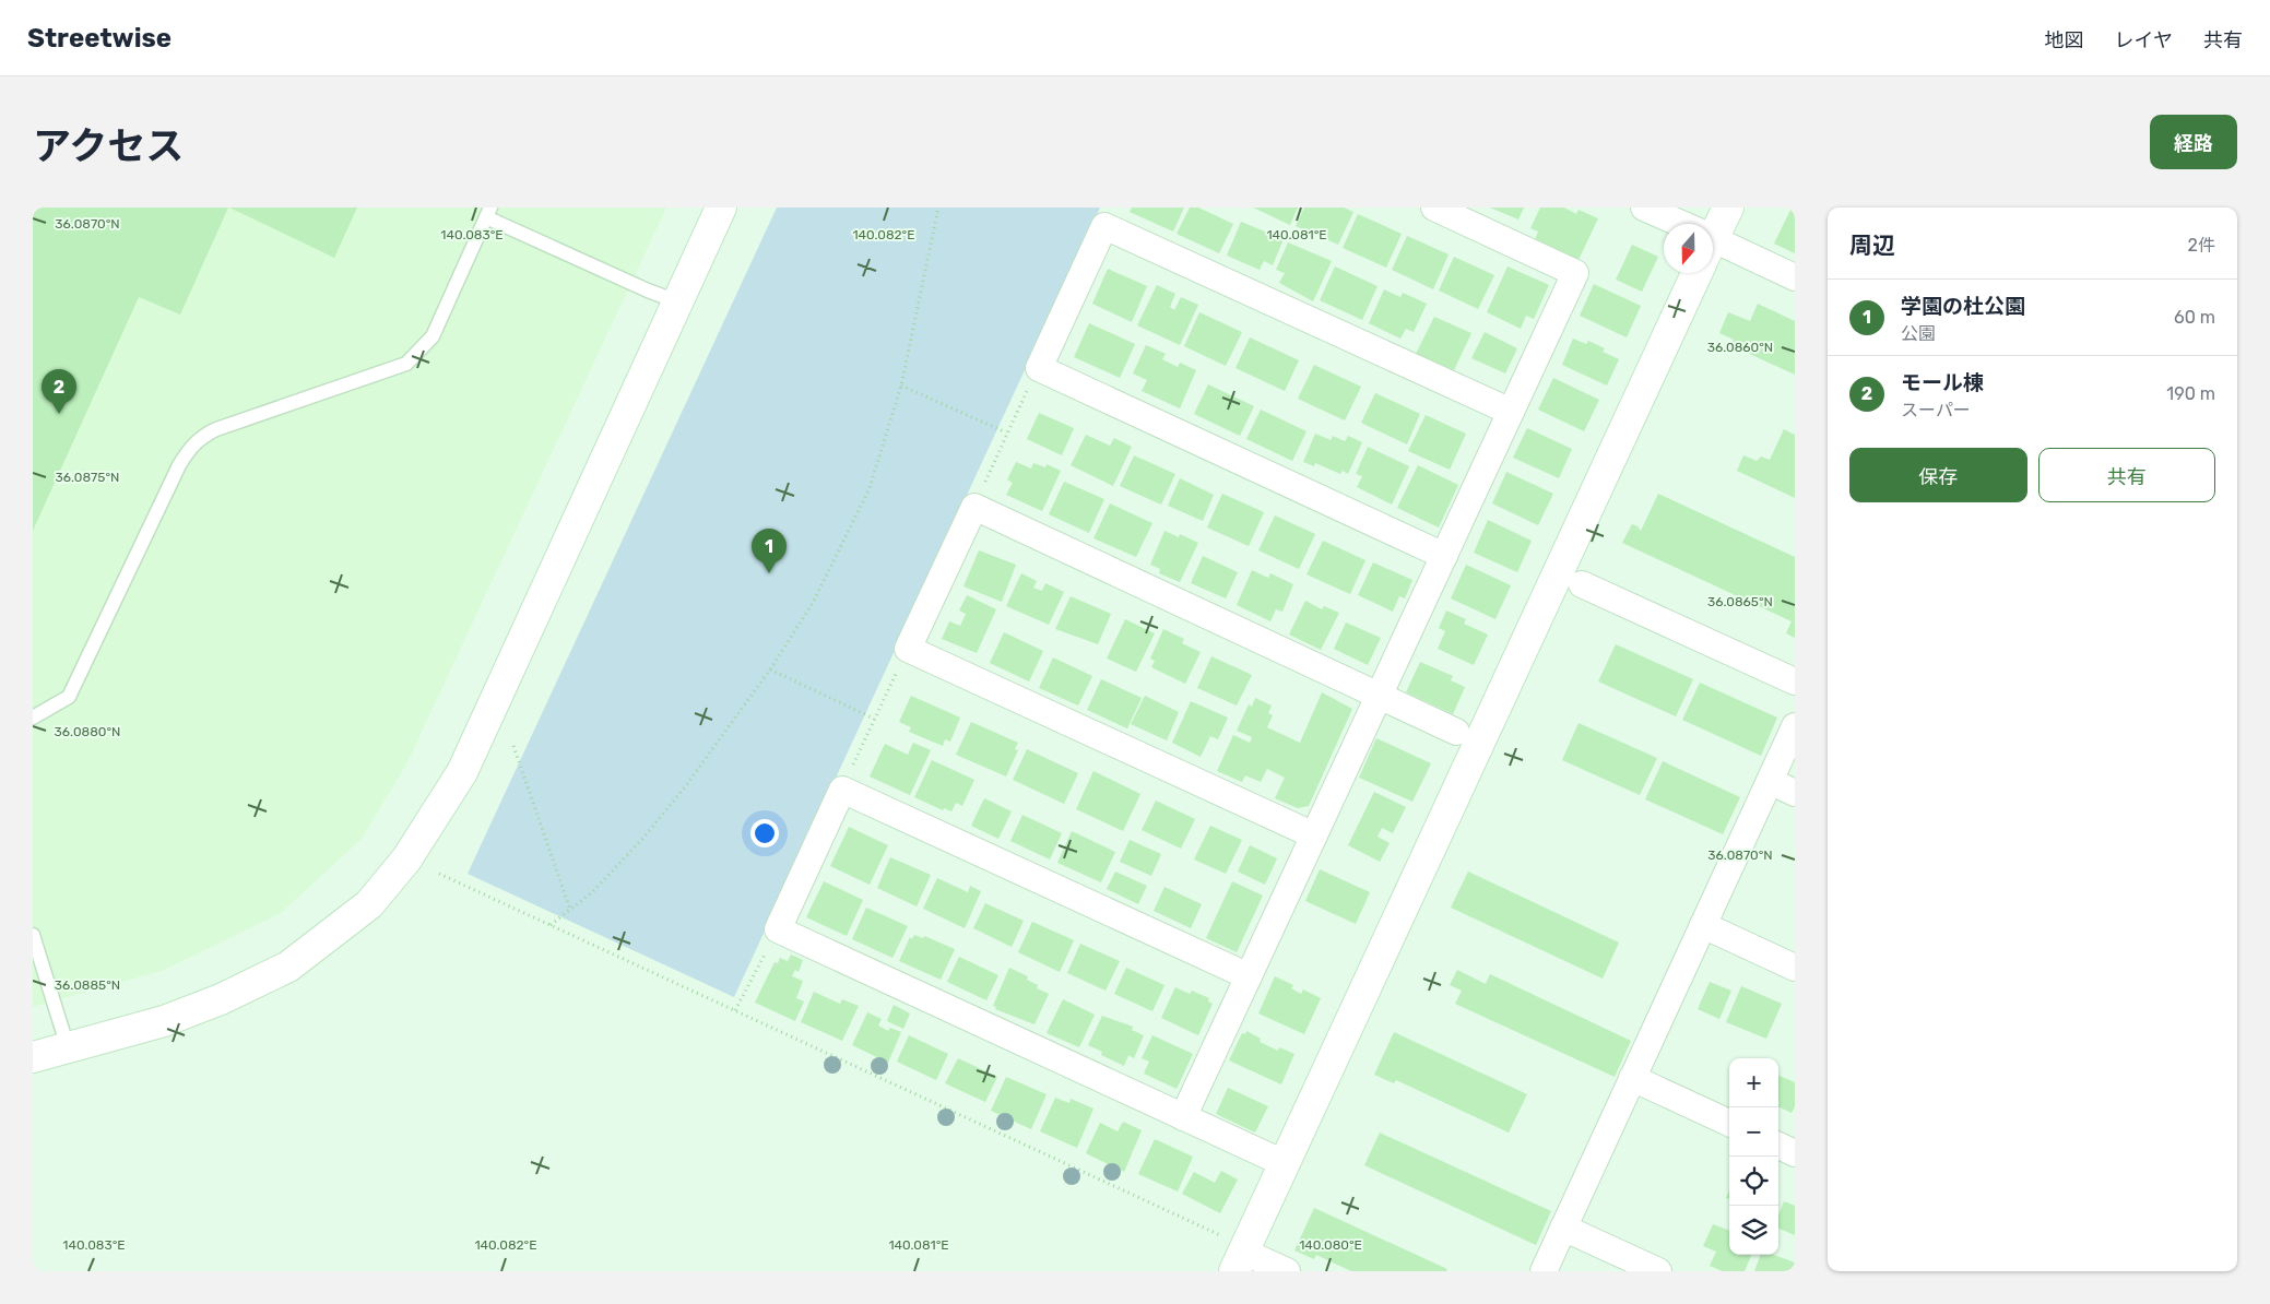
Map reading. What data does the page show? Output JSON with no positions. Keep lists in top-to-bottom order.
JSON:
{
  "north": "bottom",
  "page": {
    "header": "Streetwise",
    "nav": ["地図", "レイヤ", "共有"],
    "title": "アクセス",
    "buttons": [
      "経路",
      ["保存", "共有"]
    ],
    "heading": ["周辺", "2件"],
    "list": [
      {
        "mark": "1",
        "name": "学園の杜公園",
        "note": "公園",
        "value": "60 m"
      },
      {
        "mark": "2",
        "name": "モール棟",
        "note": "スーパー",
        "value": "190 m"
      }
    ],
    "pins": ["2", "1"],
    "map_buttons": ["+", "−"]
  },
  "coordinates": [
    "36.0870°N",
    "140.083°E",
    "140.082°E",
    "140.081°E",
    "36.0860°N",
    "36.0875°N",
    "36.0865°N",
    "36.0880°N",
    "36.0885°N",
    "140.080°E"
  ]
}
